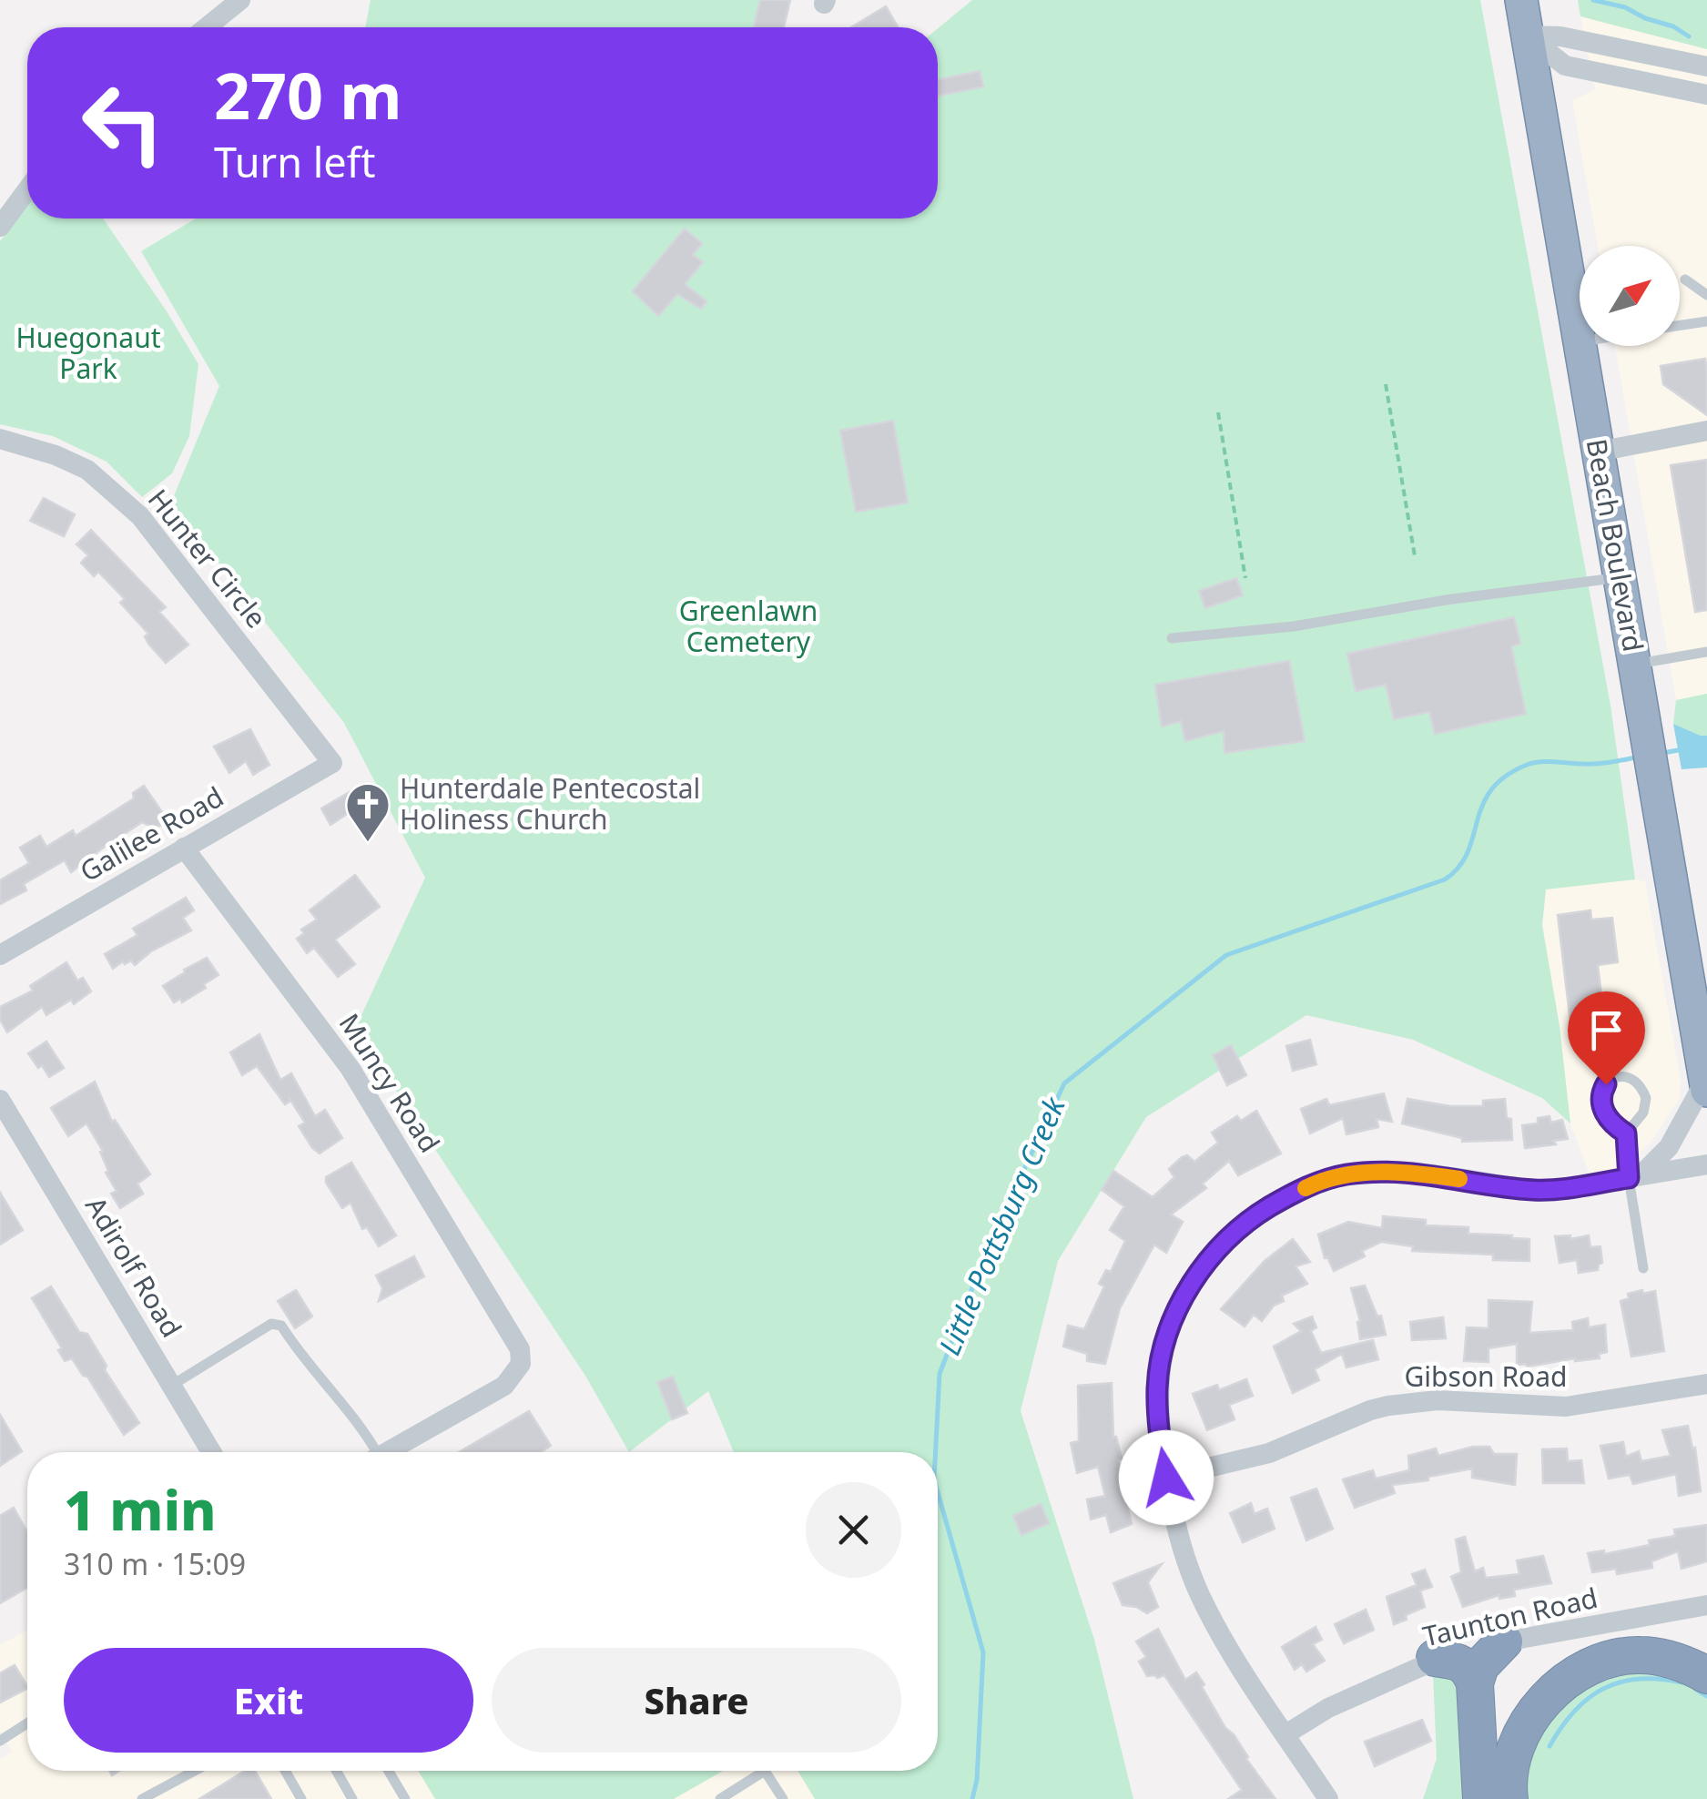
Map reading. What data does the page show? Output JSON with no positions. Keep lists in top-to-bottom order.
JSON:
{
  "streets": {
    "highway": ["Beach Boulevard"],
    "street": [
      "Hunter Circle",
      "Galilee Road",
      "Muncy Road",
      "Adirolf Road",
      "Gibson Road",
      "Taunton Road"
    ]
  },
  "crossings": [
    ["Hunter Circle", "Galilee Road"],
    ["Galilee Road", "Muncy Road"]
  ],
  "water": ["Little Pottsburg Creek"],
  "parks": ["Huegonaut Park", "Greenlawn Cemetery"],
  "places": {
    "church": ["Hunterdale Pentecostal Holiness Church"]
  },
  "north": "top right",
  "page": {
    "turn": ["270 m", "Turn left"],
    "heading": ["1 min", "310 m · 15:09"],
    "buttons": ["Exit", "Share"]
  }
}
